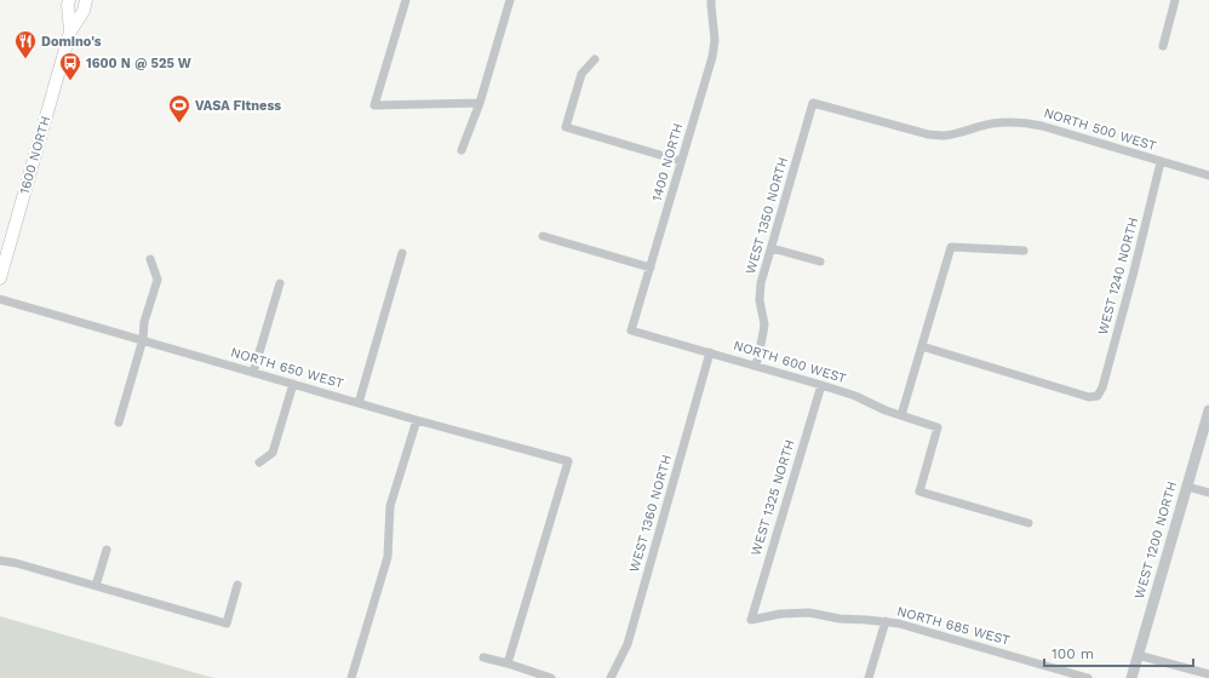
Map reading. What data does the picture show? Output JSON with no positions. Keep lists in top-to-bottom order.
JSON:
{
  "streets": {
    "main road": ["1600 NORTH"],
    "street": [
      "NORTH 500 WEST",
      "1400 NORTH",
      "WEST 1350 NORTH",
      "WEST 1240 NORTH",
      "NORTH 600 WEST",
      "NORTH 650 WEST",
      "WEST 1325 NORTH",
      "WEST 1360 NORTH",
      "WEST 1200 NORTH",
      "NORTH 685 WEST"
    ]
  },
  "crossings": [
    ["NORTH 500 WEST", "WEST 1350 NORTH"],
    ["NORTH 500 WEST", "WEST 1240 NORTH"],
    ["1400 NORTH", "NORTH 600 WEST"],
    ["WEST 1350 NORTH", "NORTH 600 WEST"],
    ["NORTH 600 WEST", "WEST 1325 NORTH"],
    ["NORTH 600 WEST", "WEST 1360 NORTH"],
    ["WEST 1325 NORTH", "NORTH 685 WEST"]
  ],
  "places": {
    "restaurant": ["Domino's"],
    "bus stop": ["1600 N @ 525 W"],
    "sports": ["VASA Fitness"]
  },
  "scale_bar": "100 m"
}
